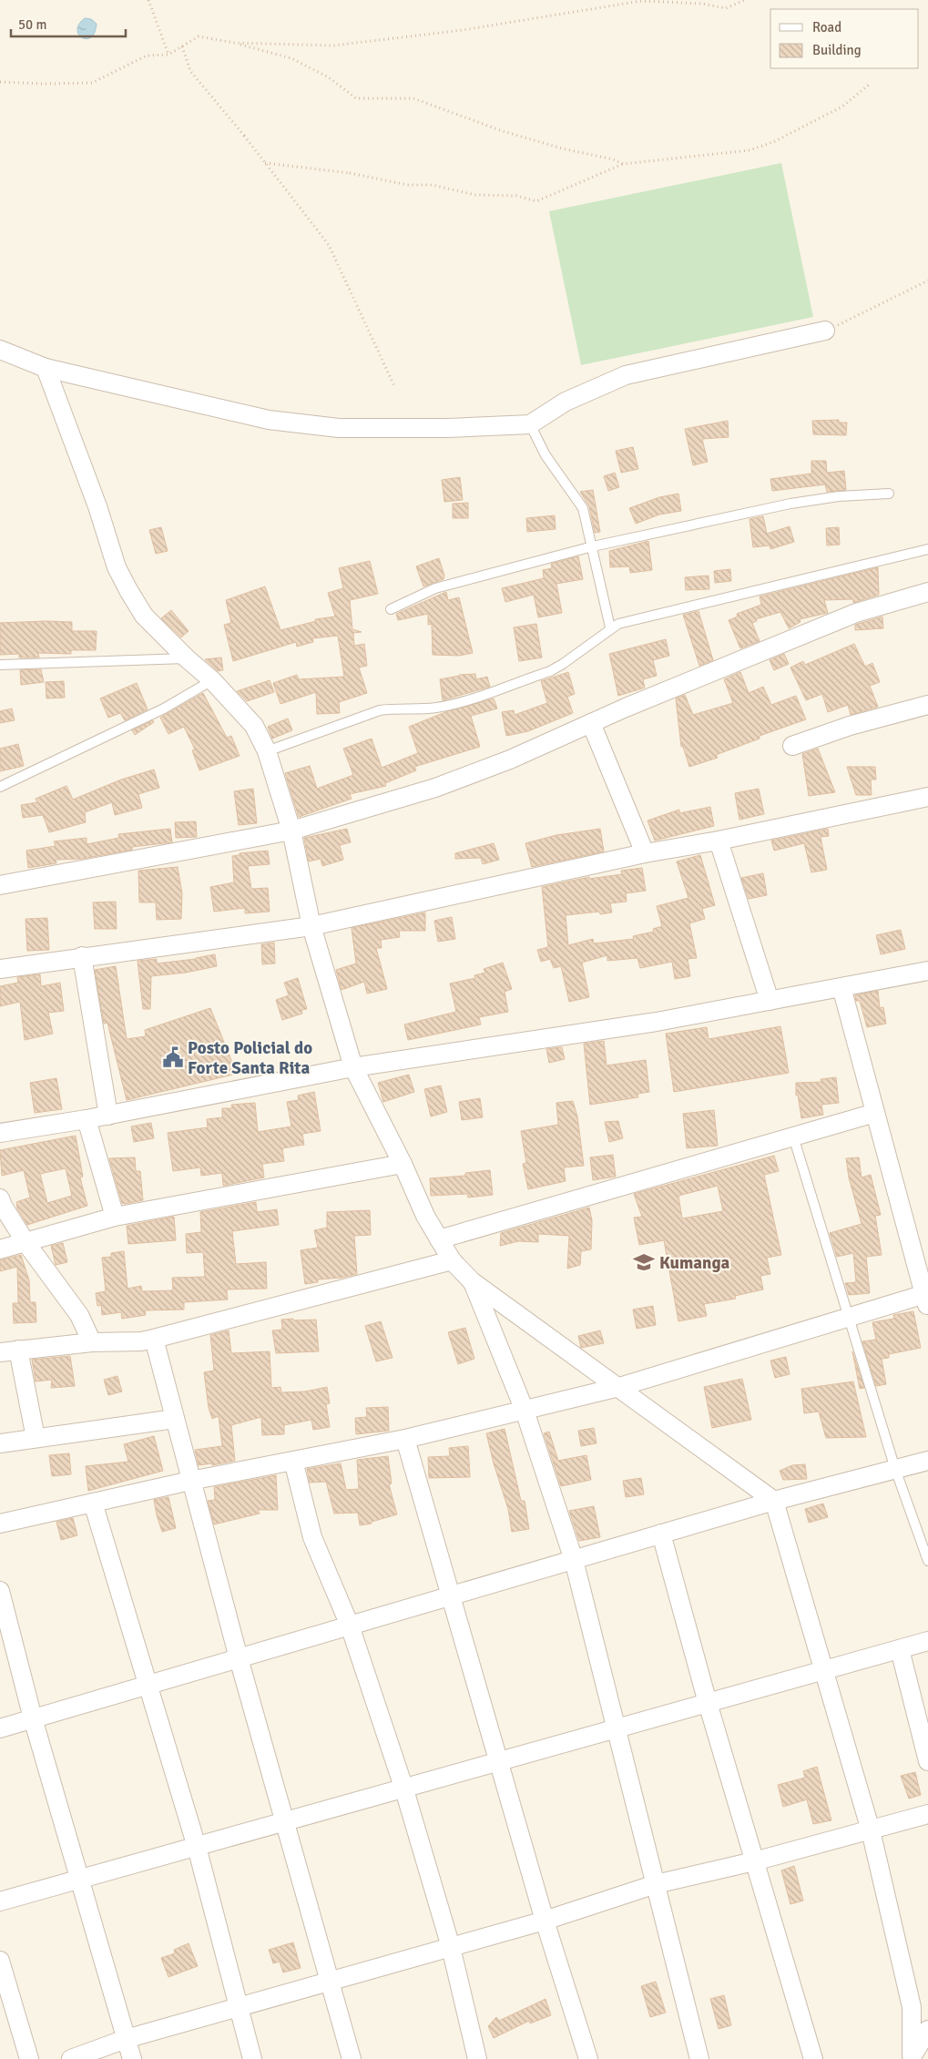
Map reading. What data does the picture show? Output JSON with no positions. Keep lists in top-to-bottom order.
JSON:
{
  "places": {
    "public building": ["Posto Policial do Forte Santa Rita"],
    "school or university": ["Kumanga"]
  },
  "legend": ["Road", "Building"],
  "scale_bar": "50 m"
}
